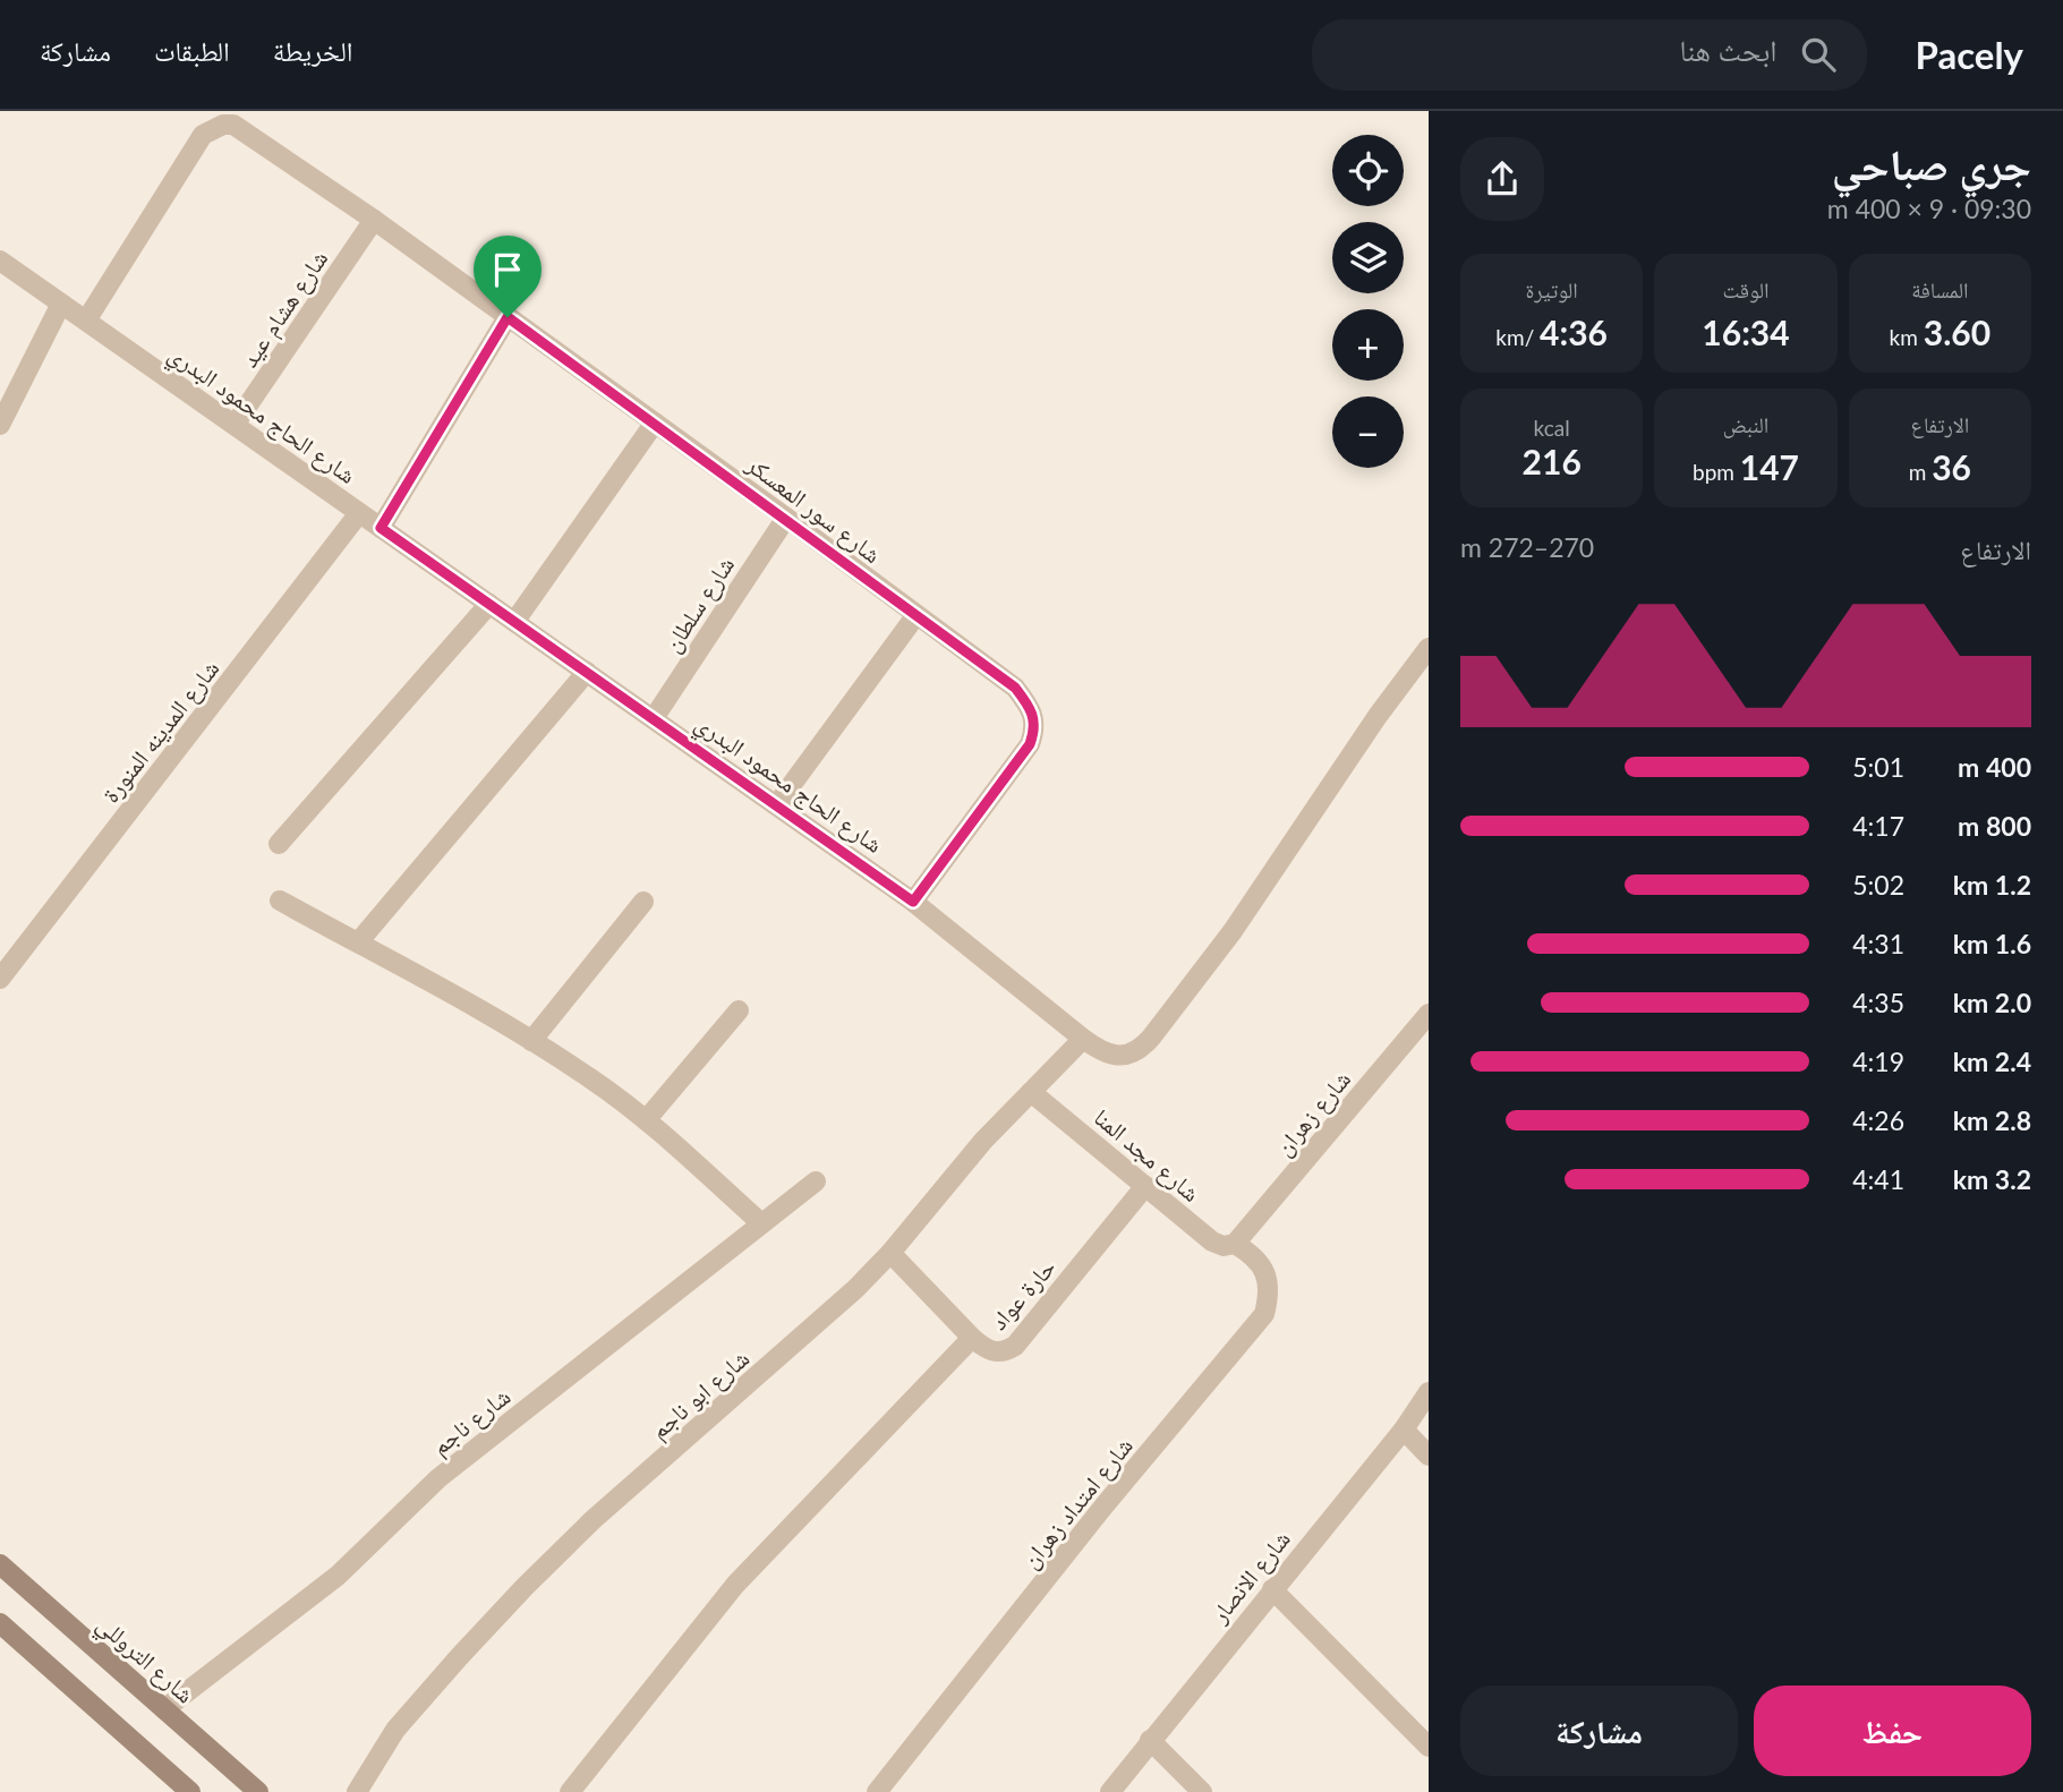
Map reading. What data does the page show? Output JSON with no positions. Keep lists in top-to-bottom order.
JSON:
{
  "streets": {
    "street": [
      "شارع هشام عيد",
      "شارع الحاج محمود البدري",
      "شارع سور المعسكر",
      "شارع سلطان",
      "شارع المدينه المنورة",
      "شارع زهران",
      "شارع مجد المنا",
      "حارة عواد",
      "شارع ابو ناجم",
      "شارع ناجم",
      "شارع امتداد زهران",
      "شارع الانصار",
      "شارع التروللي"
    ]
  },
  "crossings": [
    ["شارع هشام عيد", "شارع الحاج محمود البدري"],
    ["شارع هشام عيد", "شارع سور المعسكر"],
    ["شارع الحاج محمود البدري", "شارع سور المعسكر"],
    ["شارع الحاج محمود البدري", "شارع سلطان"],
    ["شارع الحاج محمود البدري", "شارع المدينه المنورة"],
    ["شارع الحاج محمود البدري", "شارع ابو ناجم"],
    ["شارع سور المعسكر", "شارع سلطان"],
    ["شارع زهران", "شارع مجد المنا"],
    ["شارع زهران", "شارع امتداد زهران"],
    ["شارع مجد المنا", "حارة عواد"],
    ["شارع مجد المنا", "شارع ابو ناجم"],
    ["شارع مجد المنا", "شارع امتداد زهران"],
    ["حارة عواد", "شارع ابو ناجم"],
    ["شارع ناجم", "شارع التروللي"]
  ],
  "page": {
    "header": "Pacely",
    "search": "ابحث هنا",
    "nav": ["الخريطة", "الطبقات", "مشاركة"],
    "heading": ["جري صباحي", "09:30 · 9 × 400 m"],
    "map_buttons": ["+", "−"],
    "stats": [
      ["المسافة", "3.60 km"],
      ["الوقت", "16:34"],
      ["الوتيرة", "4:36 /km"],
      ["الارتفاع", "36 m"],
      ["النبض", "147 bpm"],
      ["kcal", "216"]
    ],
    "chart": ["الارتفاع", "270–272 m"],
    "list": [
      {
        "name": "400 m",
        "note": "5:01"
      },
      {
        "name": "800 m",
        "note": "4:17"
      },
      {
        "name": "1.2 km",
        "note": "5:02"
      },
      {
        "name": "1.6 km",
        "note": "4:31"
      },
      {
        "name": "2.0 km",
        "note": "4:35"
      },
      {
        "name": "2.4 km",
        "note": "4:19"
      },
      {
        "name": "2.8 km",
        "note": "4:26"
      },
      {
        "name": "3.2 km",
        "note": "4:41"
      }
    ],
    "buttons": ["حفظ", "مشاركة"]
  }
}
